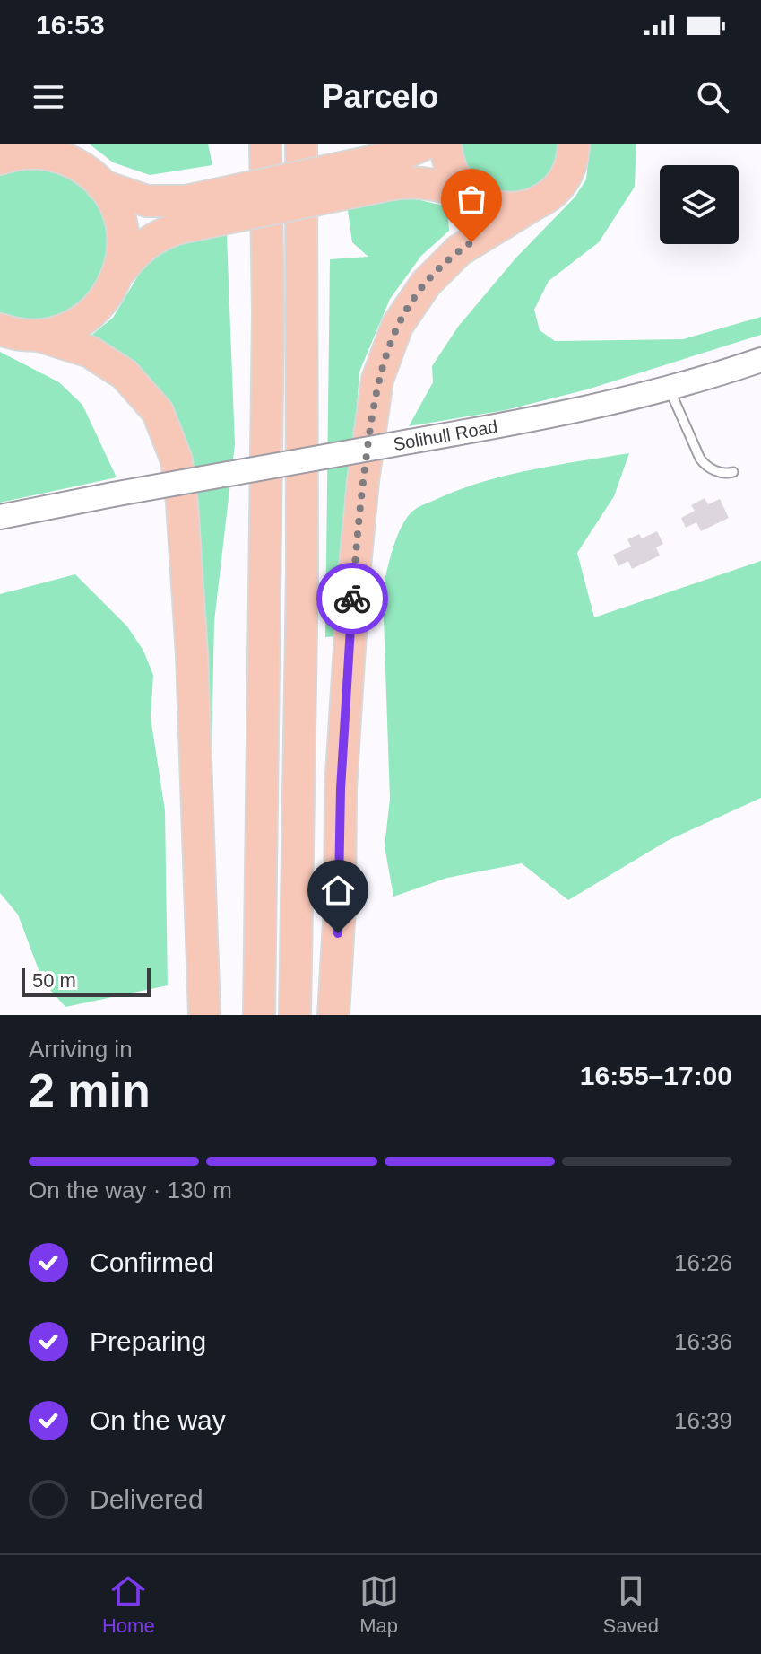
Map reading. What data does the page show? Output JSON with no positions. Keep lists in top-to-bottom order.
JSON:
{
  "streets": {
    "main road": ["Solihull Road"]
  },
  "scale_bar": "50 m",
  "page": {
    "status": "16:53",
    "header": "Parcelo",
    "scale": "50 m",
    "heading": ["2 min", "Arriving in", "16:55–17:00"],
    "bar": "On the way · 130 m",
    "list": [
      ["Confirmed", "16:26"],
      ["Preparing", "16:36"],
      ["On the way", "16:39"],
      "Delivered"
    ],
    "tabs": ["Home", "Map", "Saved"]
  }
}
